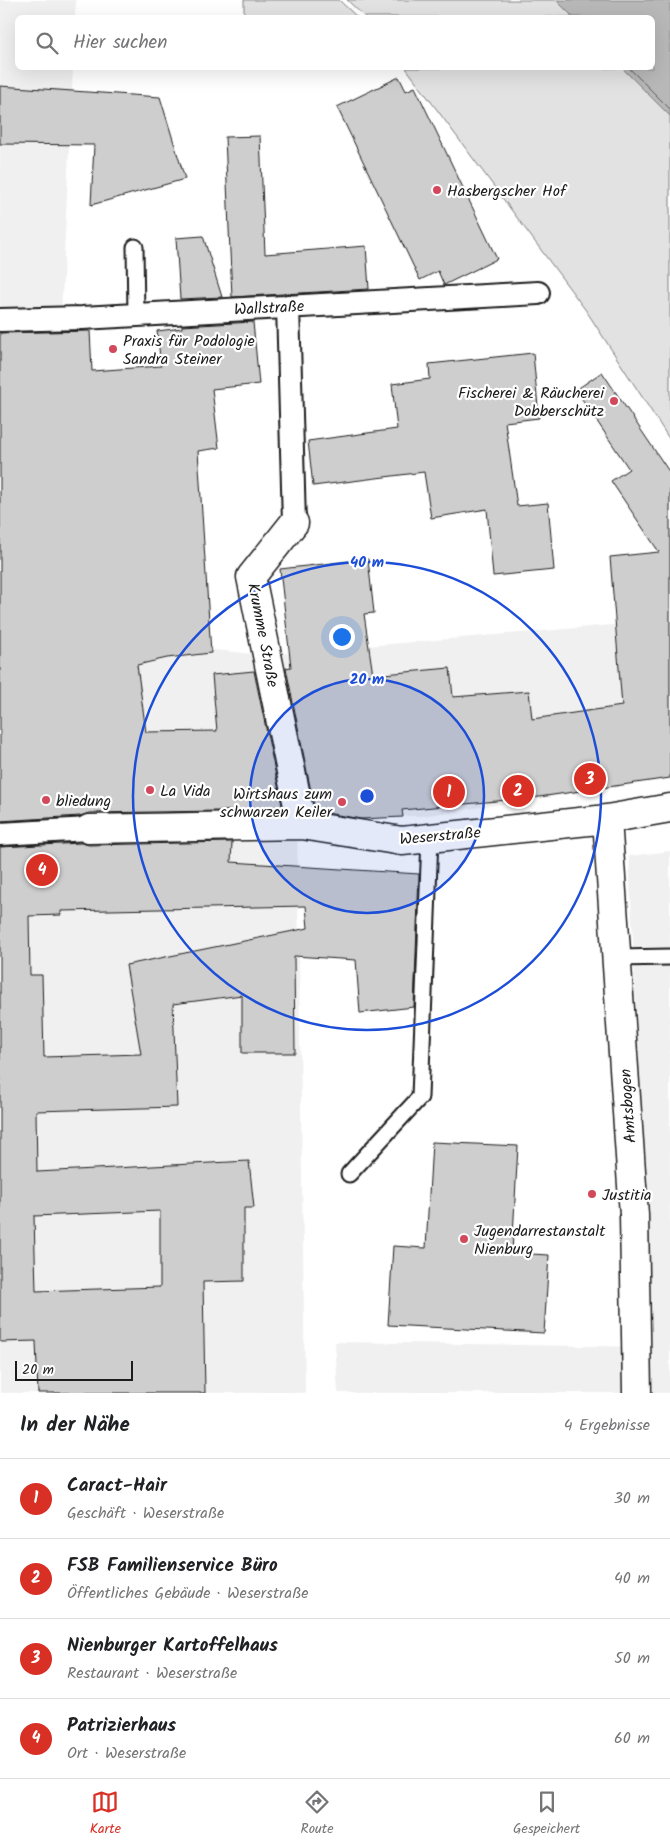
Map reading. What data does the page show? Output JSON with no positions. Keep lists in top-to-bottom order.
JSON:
{
  "streets": {
    "street": [
      "Wallstraße",
      "Krumme Straße",
      "Weserstraße",
      "Amtsbogen"
    ]
  },
  "crossings": [
    ["Wallstraße", "Krumme Straße"],
    ["Krumme Straße", "Weserstraße"],
    ["Weserstraße", "Amtsbogen"]
  ],
  "places": [
    "Hasbergscher Hof",
    "Praxis für Podologie Sandra Steiner",
    "Fischerei & Räucherei Dobberschütz",
    "La Vida",
    "bliedung",
    "Wirtshaus zum schwarzen Keiler",
    "Justitia",
    "Jugendarrestanstalt Nienburg"
  ],
  "scale_bar": "20 m",
  "page": {
    "search": "Hier suchen",
    "pins": [
      "3",
      "2",
      "1",
      "4"
    ],
    "scale": "20 m",
    "heading": ["In der Nähe", "4 Ergebnisse"],
    "list": [
      {
        "mark": "1",
        "name": "Caract-Hair",
        "note": "Geschäft · Weserstraße",
        "value": "30 m"
      },
      {
        "mark": "2",
        "name": "FSB Familienservice Büro",
        "note": "Öffentliches Gebäude · Weserstraße",
        "value": "40 m"
      },
      {
        "mark": "3",
        "name": "Nienburger Kartoffelhaus",
        "note": "Restaurant · Weserstraße",
        "value": "50 m"
      },
      {
        "mark": "4",
        "name": "Patrizierhaus",
        "note": "Ort · Weserstraße",
        "value": "60 m"
      }
    ],
    "nav": ["Karte", "Route", "Gespeichert"]
  },
  "rings": ["40 m", "20 m"]
}
